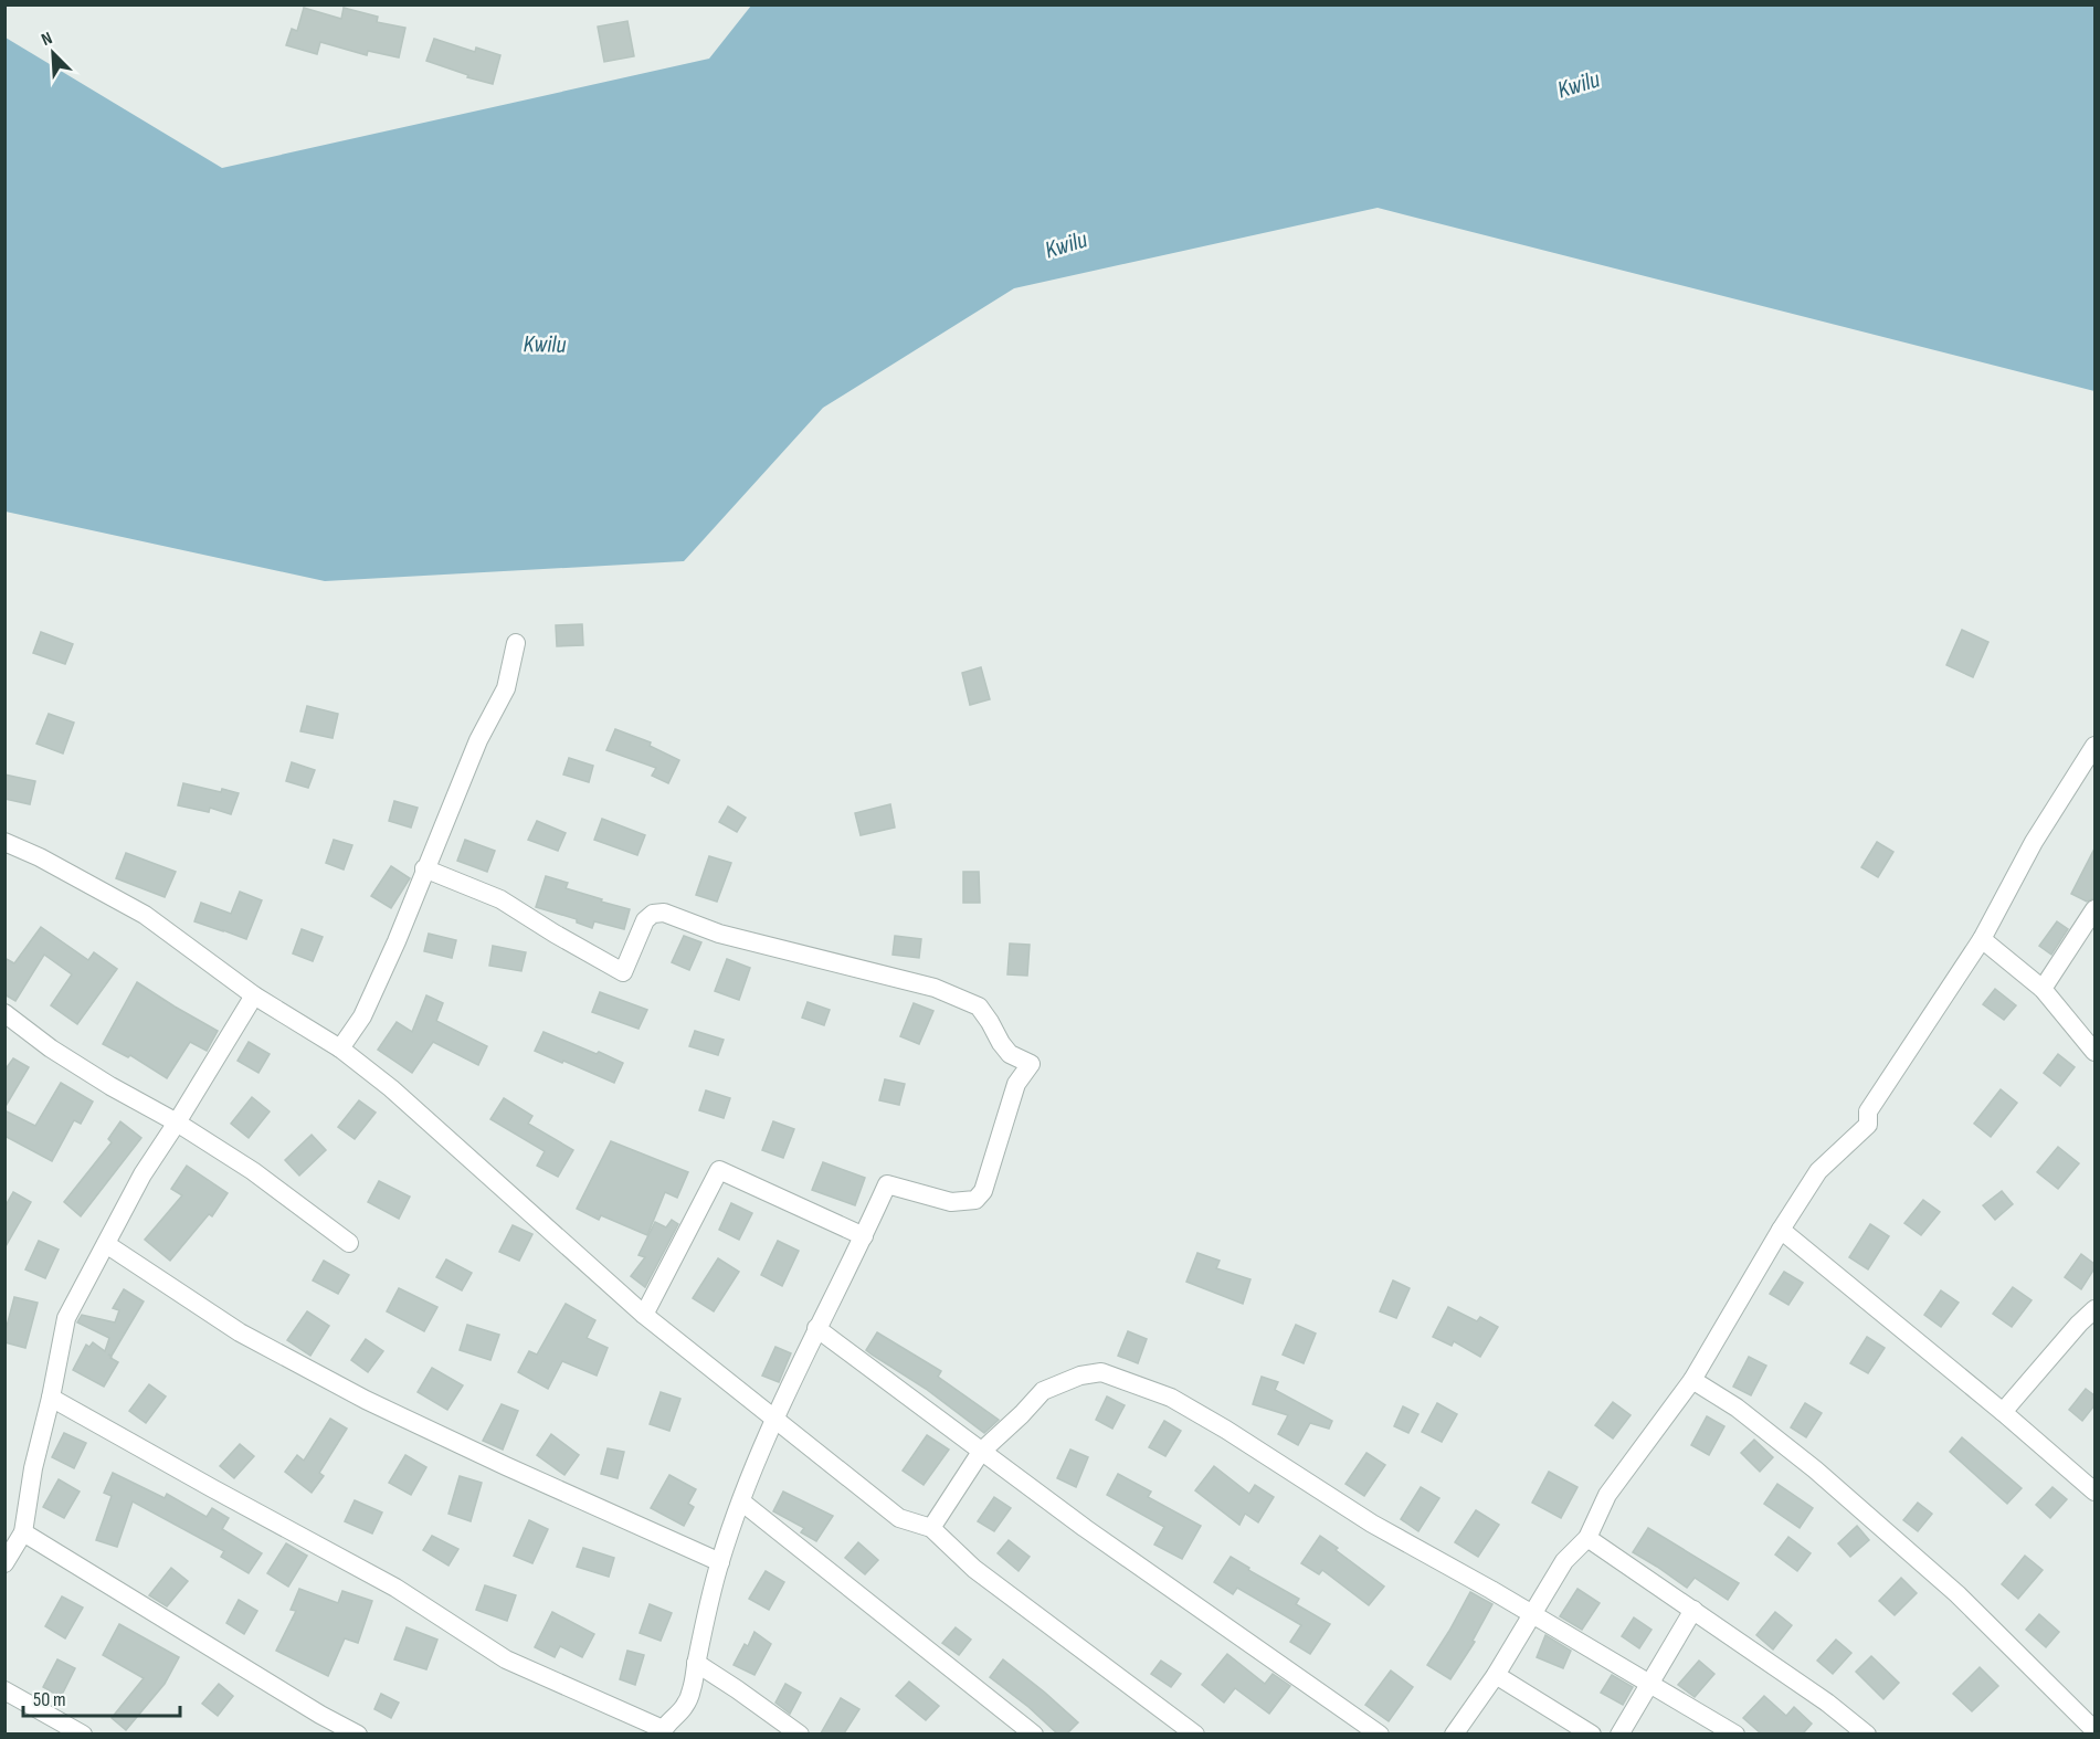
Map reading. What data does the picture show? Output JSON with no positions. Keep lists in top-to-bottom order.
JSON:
{
  "water": ["Kwilu"],
  "scale_bar": "50 m",
  "north": "top left"
}
